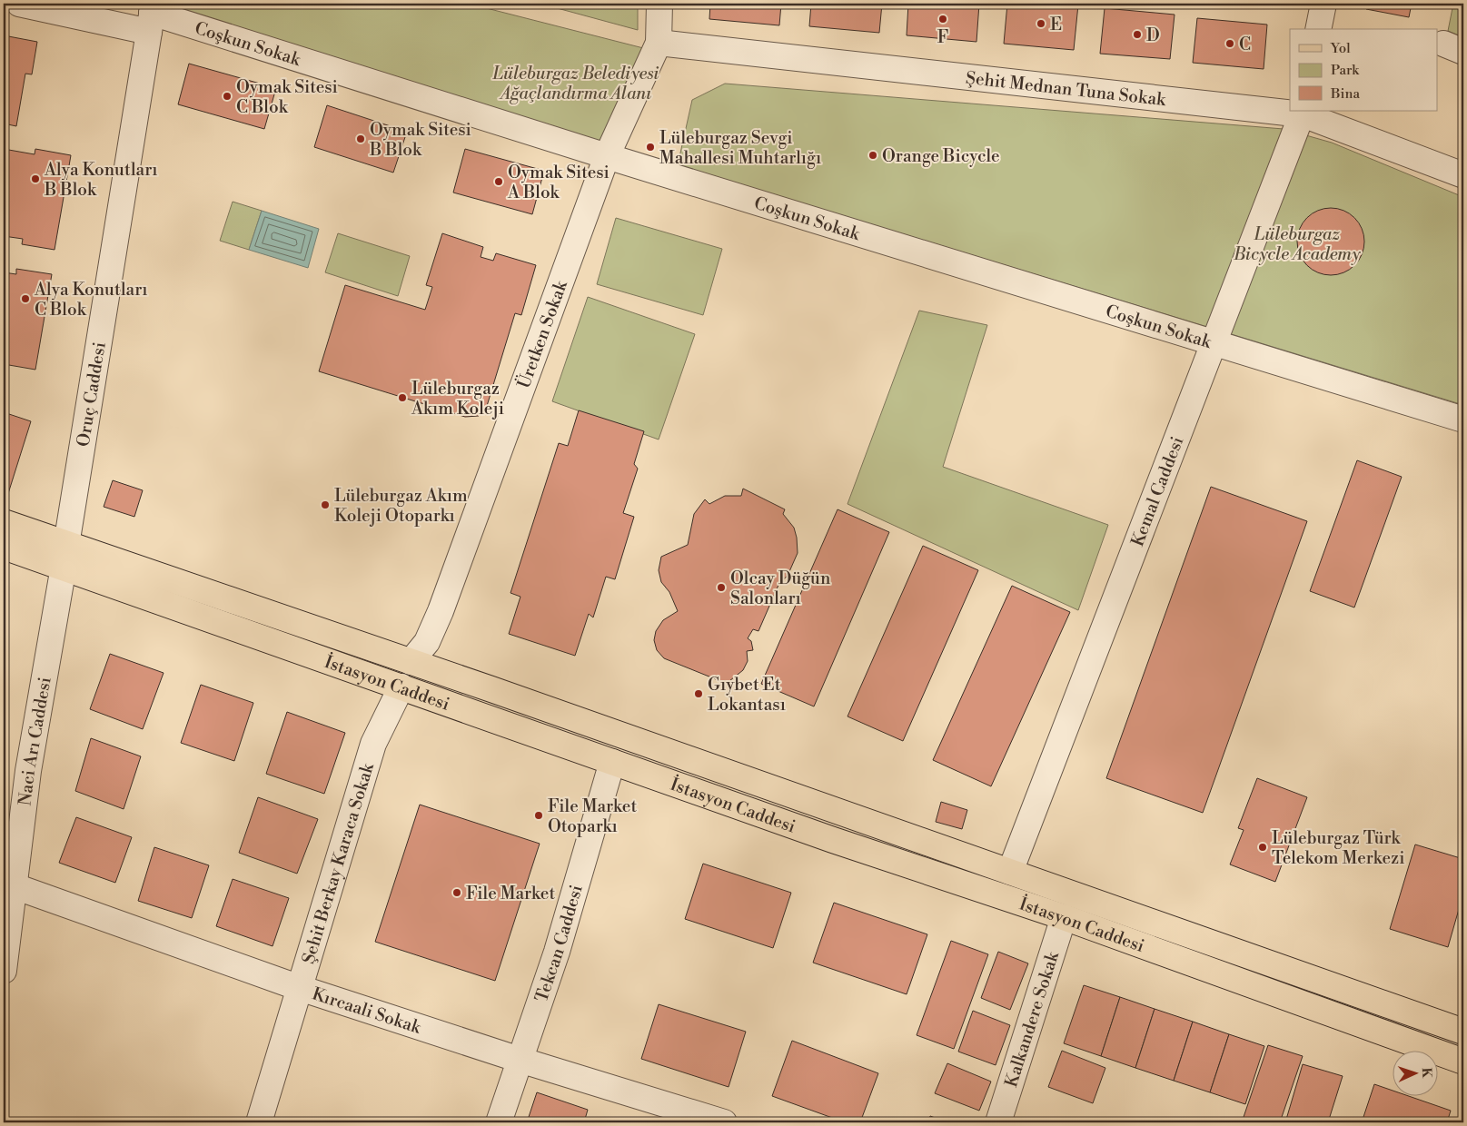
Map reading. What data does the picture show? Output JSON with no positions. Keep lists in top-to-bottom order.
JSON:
{
  "streets": {
    "main road": ["İstasyon Caddesi"],
    "street": [
      "Coşkun Sokak",
      "Şehit Mednan Tuna Sokak",
      "Üretken Sokak",
      "Oruç Caddesi",
      "Kemal Caddesi",
      "Naci Arı Caddesi",
      "Şehit Berkay Karaca Sokak",
      "Tekcan Caddesi",
      "Kırcaali Sokak",
      "Kalkandere Sokak"
    ]
  },
  "crossings": [
    ["Coşkun Sokak", "Üretken Sokak"],
    ["Coşkun Sokak", "Oruç Caddesi"],
    ["Coşkun Sokak", "Kemal Caddesi"],
    ["Şehit Mednan Tuna Sokak", "Üretken Sokak"],
    ["Şehit Mednan Tuna Sokak", "Kemal Caddesi"],
    ["Üretken Sokak", "İstasyon Caddesi"],
    ["Oruç Caddesi", "İstasyon Caddesi"],
    ["Oruç Caddesi", "Naci Arı Caddesi"],
    ["Kemal Caddesi", "İstasyon Caddesi"],
    ["İstasyon Caddesi", "Naci Arı Caddesi"],
    ["İstasyon Caddesi", "Şehit Berkay Karaca Sokak"],
    ["İstasyon Caddesi", "Tekcan Caddesi"],
    ["İstasyon Caddesi", "Kalkandere Sokak"],
    ["Naci Arı Caddesi", "Kırcaali Sokak"],
    ["Şehit Berkay Karaca Sokak", "Kırcaali Sokak"],
    ["Tekcan Caddesi", "Kırcaali Sokak"]
  ],
  "parks": ["Lüleburgaz Belediyesi Ağaçlandırma Alanı", "Lüleburgaz Bicycle Academy"],
  "places": [
    "F",
    "E",
    "D",
    "C",
    "Oymak Sitesi C Blok",
    "Oymak Sitesi B Blok",
    "Lüleburgaz Sevgi Mahallesi Muhtarlığı",
    "Orange Bicycle",
    "Alya Konutları B Blok",
    "Oymak Sitesi A Blok",
    "Alya Konutları C Blok",
    "Lüleburgaz Akım Koleji",
    "Lüleburgaz Akım Koleji Otoparkı",
    "Olcay Düğün Salonları",
    "Gıybet Et Lokantası",
    "File Market Otoparkı",
    "Lüleburgaz Türk Telekom Merkezi",
    "File Market"
  ],
  "legend": ["Yol", "Park", "Bina"],
  "north": "right"
}
